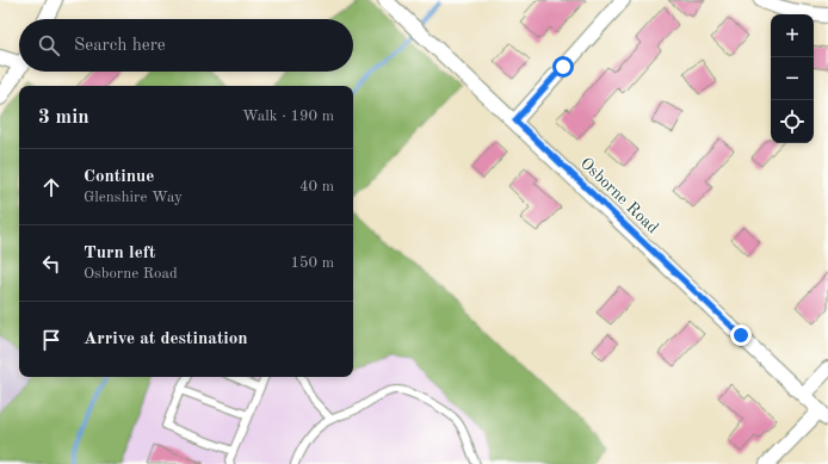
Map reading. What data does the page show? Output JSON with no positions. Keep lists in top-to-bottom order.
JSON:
{
  "streets": {
    "street": ["Osborne Road"]
  },
  "page": {
    "map_buttons": ["+", "−"],
    "search": "Search here",
    "heading": ["3 min", "Walk · 190 m"],
    "list": [
      ["Continue", "Glenshire Way", "40 m"],
      ["Turn left", "Osborne Road", "150 m"],
      "Arrive at destination"
    ]
  }
}
